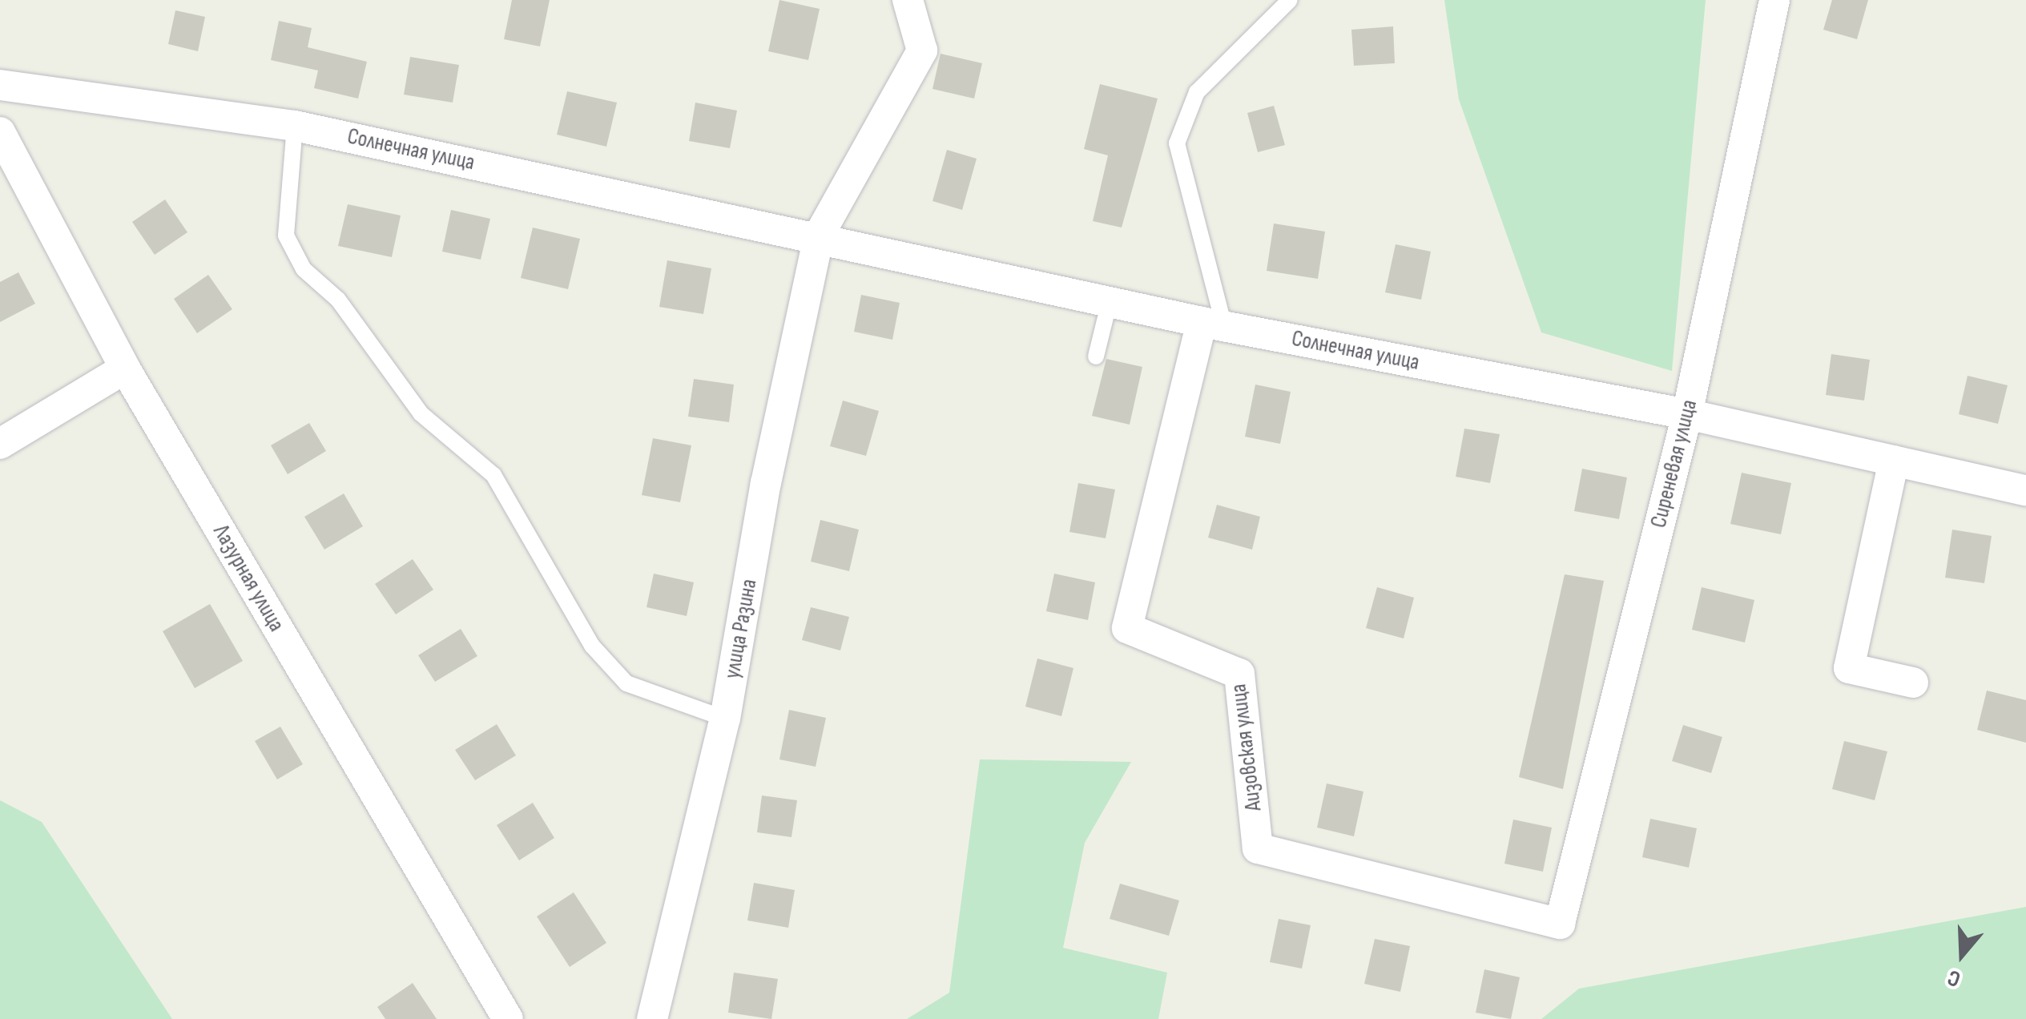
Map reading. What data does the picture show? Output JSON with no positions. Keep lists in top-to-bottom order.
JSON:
{
  "streets": {
    "street": [
      "Солнечная улица",
      "Сиреневая улица",
      "Лазурная улица",
      "улица Разина",
      "Аизовская улица"
    ]
  },
  "crossings": [
    ["Солнечная улица", "Сиреневая улица"],
    ["Солнечная улица", "улица Разина"],
    ["Солнечная улица", "Аизовская улица"],
    ["Сиреневая улица", "Аизовская улица"]
  ],
  "north": "bottom"
}
